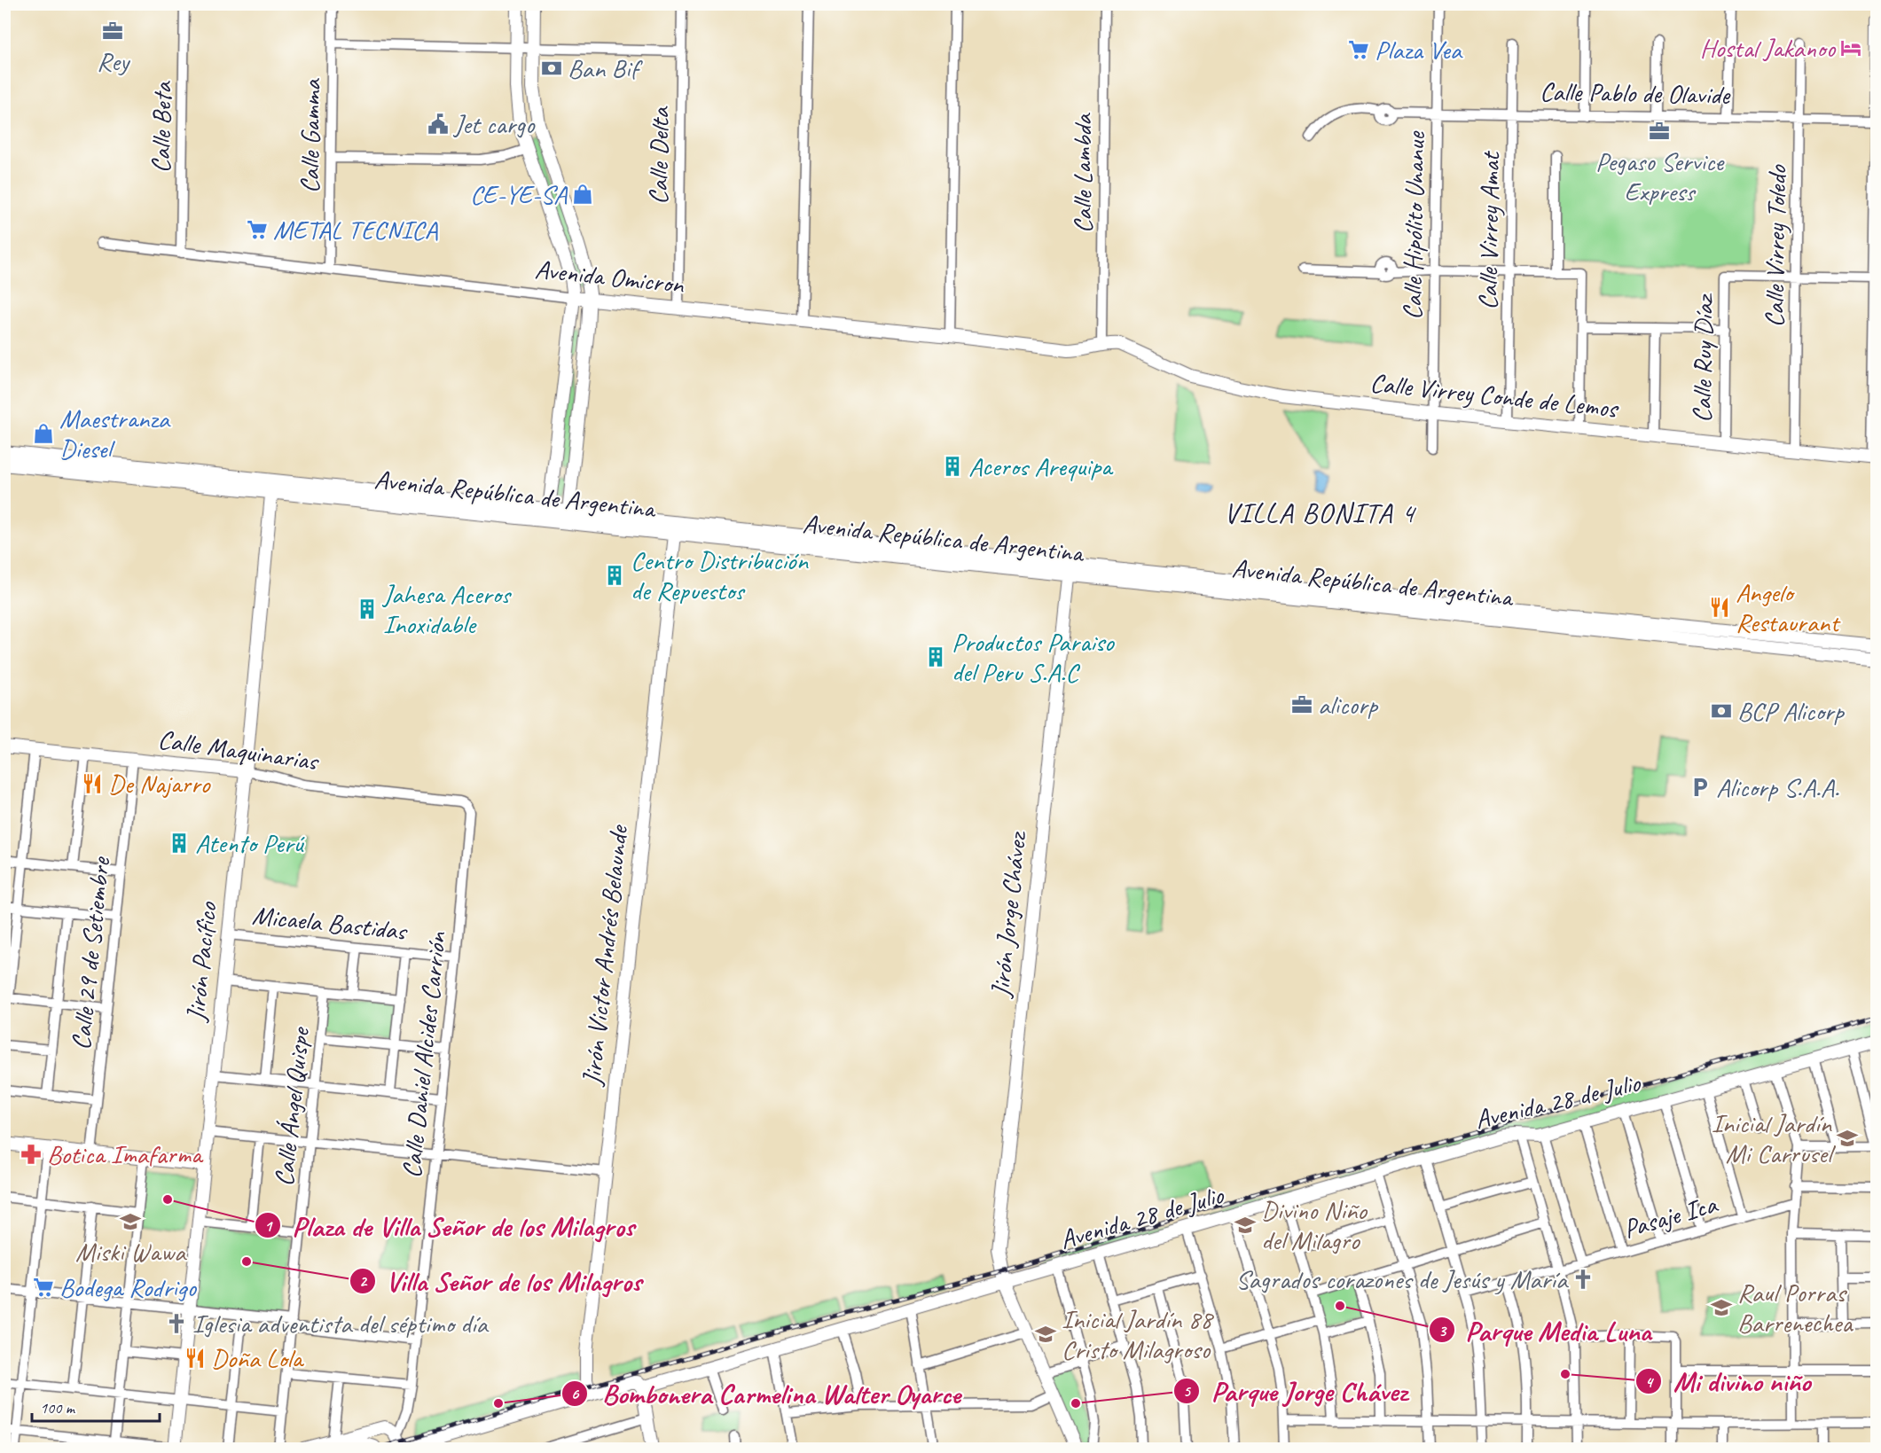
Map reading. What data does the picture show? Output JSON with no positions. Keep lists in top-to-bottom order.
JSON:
{
  "streets": {
    "street": [
      "Calle Pablo de Olavide",
      "Calle Beta",
      "Calle Gamma",
      "Calle Delta",
      "Calle Lambda",
      "Calle Hipólito Unanue",
      "Calle Virrey Amat",
      "Calle Virrey Toledo",
      "Avenida Omicron",
      "Calle Ruy Díaz",
      "Calle Virrey Conde de Lemos",
      "Avenida República de Argentina",
      "Calle Maquinarias",
      "Jirón Jorge Chávez",
      "Micaela Bastidas",
      "Calle 29 de Setiembre",
      "Jirón Victor Andrés Belaunde",
      "Jirón Pacífico",
      "Calle Daniel Alcides Carrión",
      "Avenida 28 de Julio",
      "Calle Ángel Quispe",
      "Pasaje Ica"
    ]
  },
  "crossings": [
    ["Calle Pablo de Olavide", "Calle Hipólito Unanue"],
    ["Calle Pablo de Olavide", "Calle Virrey Amat"],
    ["Calle Pablo de Olavide", "Calle Virrey Toledo"],
    ["Calle Beta", "Avenida Omicron"],
    ["Calle Gamma", "Avenida Omicron"],
    ["Calle Delta", "Avenida Omicron"],
    ["Calle Lambda", "Avenida Omicron"],
    ["Calle Lambda", "Calle Virrey Conde de Lemos"],
    ["Calle Hipólito Unanue", "Calle Virrey Conde de Lemos"],
    ["Calle Virrey Amat", "Calle Virrey Conde de Lemos"],
    ["Calle Virrey Toledo", "Calle Ruy Díaz"],
    ["Calle Virrey Toledo", "Calle Virrey Conde de Lemos"],
    ["Avenida Omicron", "Calle Virrey Conde de Lemos"],
    ["Calle Ruy Díaz", "Calle Virrey Conde de Lemos"],
    ["Avenida República de Argentina", "Jirón Jorge Chávez"],
    ["Avenida República de Argentina", "Jirón Victor Andrés Belaunde"],
    ["Avenida República de Argentina", "Jirón Pacífico"],
    ["Calle Maquinarias", "Calle 29 de Setiembre"],
    ["Calle Maquinarias", "Jirón Pacífico"],
    ["Calle Maquinarias", "Calle Daniel Alcides Carrión"],
    ["Jirón Jorge Chávez", "Avenida 28 de Julio"],
    ["Micaela Bastidas", "Jirón Pacífico"],
    ["Micaela Bastidas", "Calle Daniel Alcides Carrión"],
    ["Jirón Victor Andrés Belaunde", "Avenida 28 de Julio"],
    ["Calle Daniel Alcides Carrión", "Avenida 28 de Julio"]
  ],
  "districts": ["VILLA BONITA 4"],
  "places": {
    "office": ["Rey", "Pegaso Service Express", "alicorp"],
    "hotel": ["Hostal Jakanoo"],
    "supermarket": ["Plaza Vea", "METAL TECNICA", "Bodega Rodrigo"],
    "bank": ["Ban Bif", "BCP Alicorp"],
    "public building": ["Jet cargo"],
    "shop": ["CE-YE-SA", "Maestranza Diesel"],
    "building": [
      "Aceros Arequipa",
      "Centro Distribución de Repuestos",
      "Jahesa Aceros Inoxidable",
      "Productos Paraiso del Peru S.A.C",
      "Atento Perú"
    ],
    "restaurant": ["Angelo Restaurant", "De Najarro", "Doña Lola"],
    "parking": ["Alicorp S.A.A."],
    "school or university": [
      "Inicial Jardín Mi Carrusel",
      "Miski Wawa",
      "Divino Niño del Milagro",
      "Raul Porras Barrenechea",
      "Inicial Jardín 88 Cristo Milagroso"
    ],
    "pharmacy": ["Botica Imafarma"],
    "other": [
      "Plaza de Villa Señor de los Milagros",
      "Villa Señor de los Milagros",
      "Parque Media Luna",
      "Mi divino niño",
      "Bombonera Carmelina Walter Oyarce",
      "Parque Jorge Chávez"
    ],
    "church": ["Sagrados corazones de Jesús y María", "Iglesia adventista del séptimo día"]
  },
  "scale_bar": "100 m"
}
